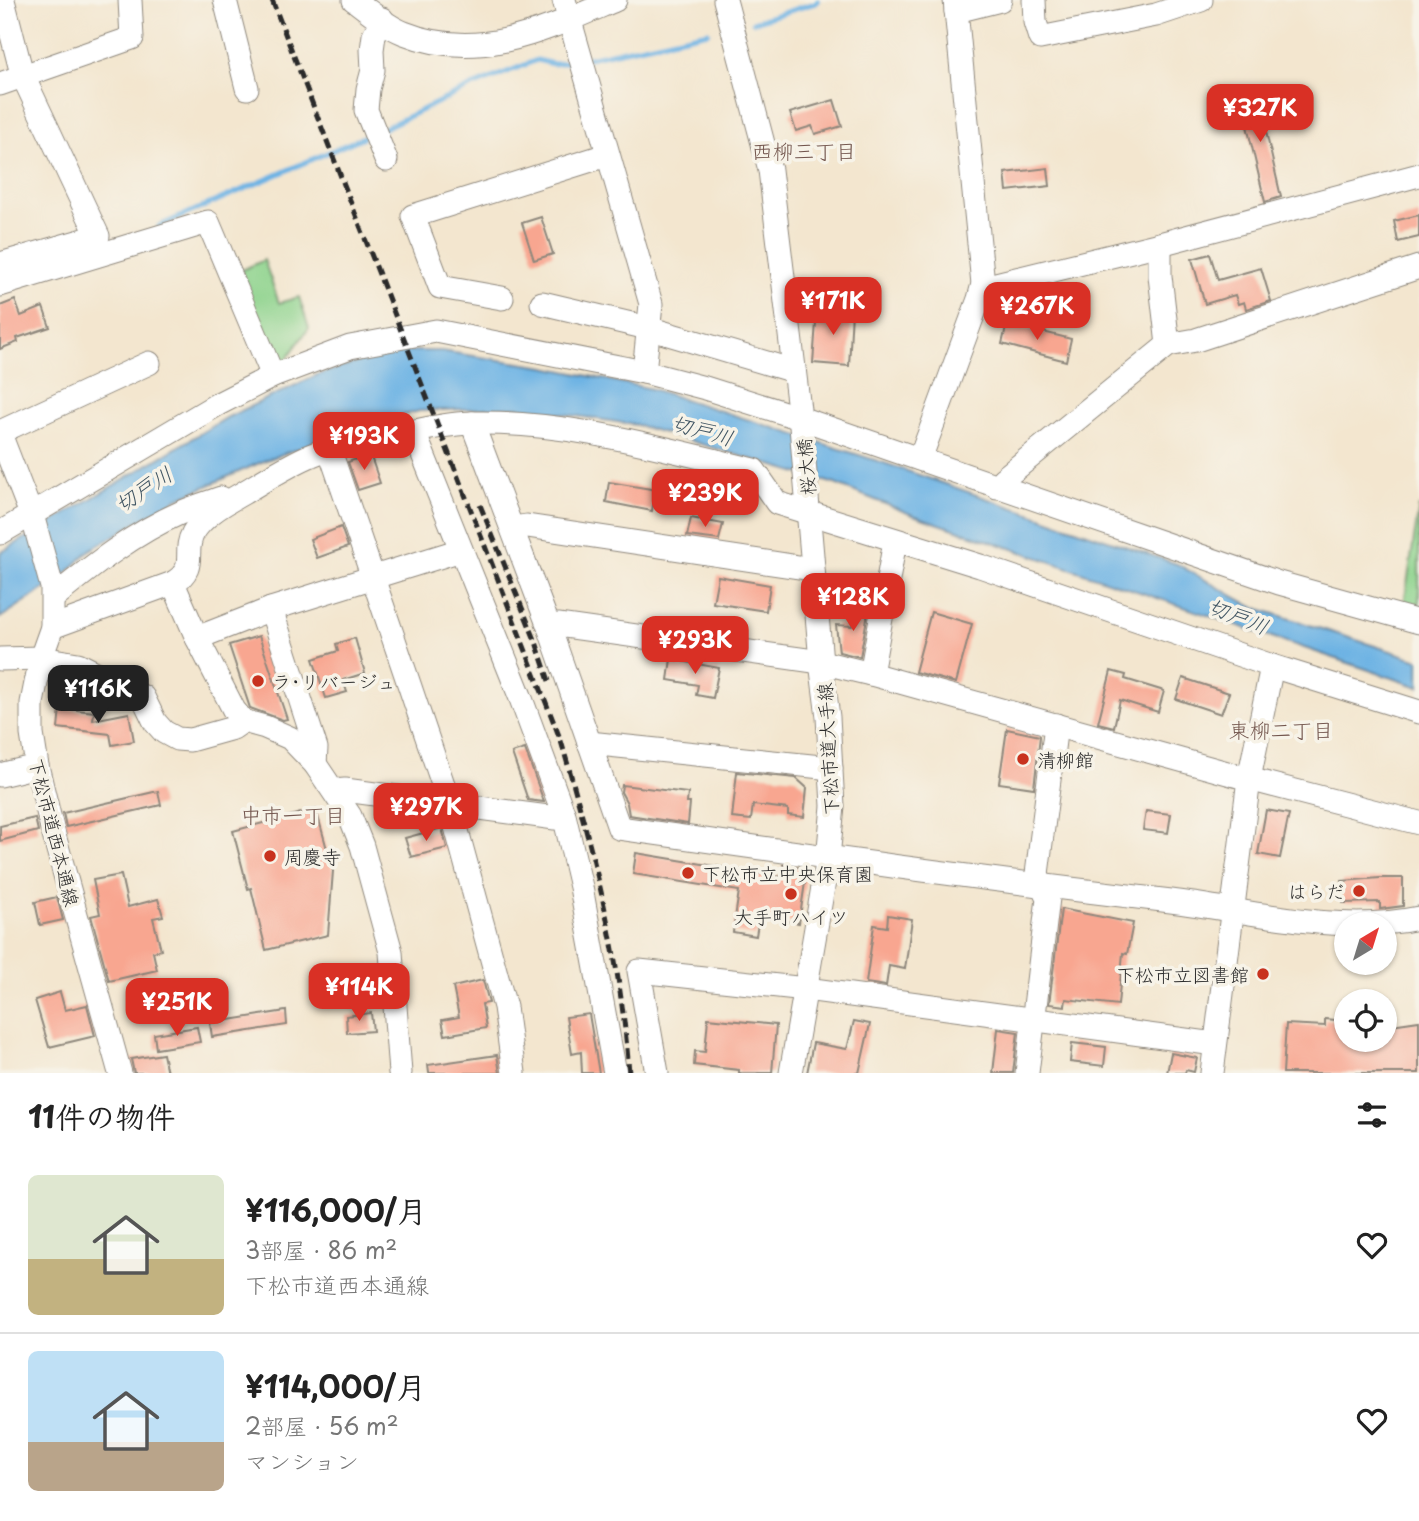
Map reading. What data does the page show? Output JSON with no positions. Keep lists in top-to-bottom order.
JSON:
{
  "streets": {
    "street": ["桜大橋", "下松市道大手線", "下松市道西本通線"]
  },
  "crossings": [
    ["桜大橋", "下松市道大手線"]
  ],
  "districts": ["西柳三丁目", "東柳二丁目", "中市一丁目"],
  "water": ["切戸川"],
  "places": [
    "ラ･リバージュ",
    "清柳館",
    "周慶寺",
    "下松市立中央保育園",
    "はらだ",
    "大手町ハイツ",
    "下松市立図書館"
  ],
  "north": "top right",
  "page": {
    "price": [
      "¥327K",
      "¥171K",
      "¥267K",
      "¥193K",
      "¥239K",
      "¥128K",
      "¥293K",
      "¥116K",
      "¥297K",
      "¥114K",
      "¥251K"
    ],
    "heading": "11件の物件",
    "list": [
      {
        "name": "¥116,000/月",
        "note": "3部屋 · 86 m² · 下松市道西本通線"
      },
      {
        "name": "¥114,000/月",
        "note": "2部屋 · 56 m² · マンション"
      }
    ]
  }
}
